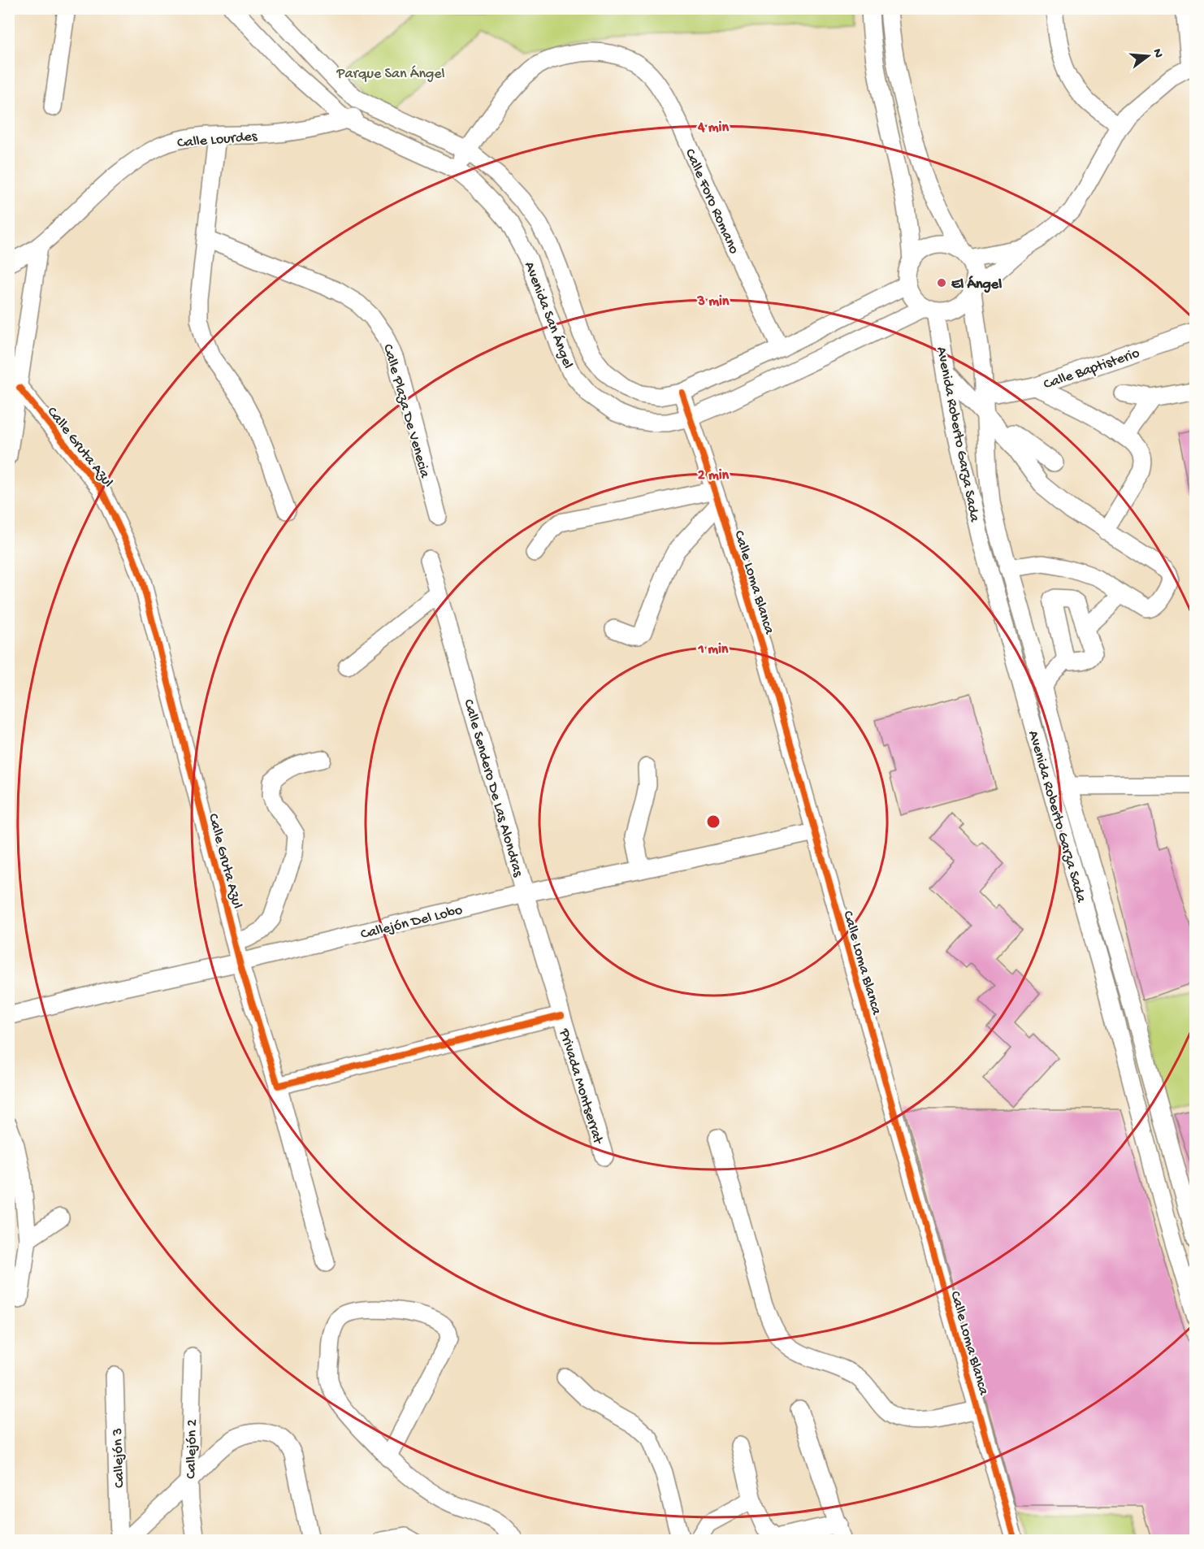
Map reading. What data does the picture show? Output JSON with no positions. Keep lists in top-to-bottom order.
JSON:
{
  "streets": {
    "street": [
      "Calle Lourdes",
      "Calle Foro Romano",
      "Avenida San Ángel",
      "Calle Baptisterio",
      "Calle Plaza De Venecia",
      "Avenida Roberto Garza Sada",
      "Calle Gruta Azul",
      "Calle Loma Blanca",
      "Calle Sendero De Las Alondras",
      "Callejón Del Lobo",
      "Privada Montserrat",
      "Callejón 2",
      "Callejón 3"
    ]
  },
  "crossings": [
    ["Calle Lourdes", "Avenida San Ángel"],
    ["Calle Foro Romano", "Avenida San Ángel"],
    ["Avenida San Ángel", "Avenida Roberto Garza Sada"],
    ["Avenida San Ángel", "Calle Loma Blanca"],
    ["Calle Baptisterio", "Avenida Roberto Garza Sada"],
    ["Calle Gruta Azul", "Callejón Del Lobo"],
    ["Calle Loma Blanca", "Callejón Del Lobo"],
    ["Calle Sendero De Las Alondras", "Callejón Del Lobo"],
    ["Calle Sendero De Las Alondras", "Privada Montserrat"]
  ],
  "parks": ["Parque San Ángel"],
  "places": ["El Ángel"],
  "north": "right",
  "rings": [
    "4 min",
    "3 min",
    "2 min",
    "1 min"
  ]
}
